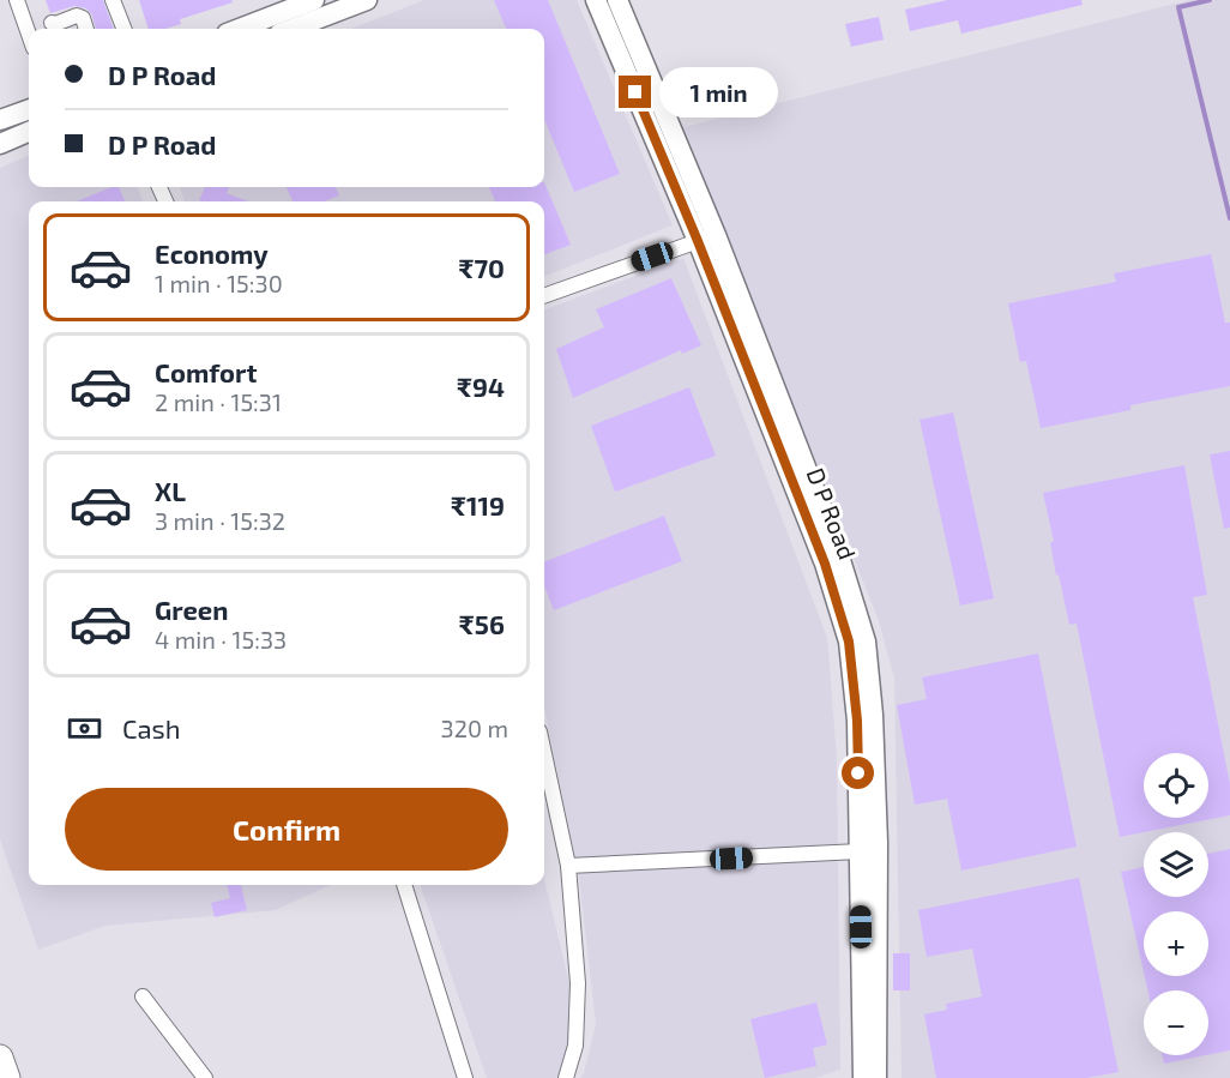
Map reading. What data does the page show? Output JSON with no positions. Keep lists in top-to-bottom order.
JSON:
{
  "streets": {
    "street": ["D P Road"]
  },
  "page": {
    "banner": ["D P Road", "D P Road"],
    "bubble": "1 min",
    "list": [
      {
        "name": "Economy",
        "note": "1 min · 15:30",
        "value": "₹70"
      },
      {
        "name": "Comfort",
        "note": "2 min · 15:31",
        "value": "₹94"
      },
      {
        "name": "XL",
        "note": "3 min · 15:32",
        "value": "₹119"
      },
      {
        "name": "Green",
        "note": "4 min · 15:33",
        "value": "₹56"
      }
    ],
    "pay": ["Cash", "320 m"],
    "map_buttons": ["+", "−"],
    "buttons": "Confirm"
  }
}
